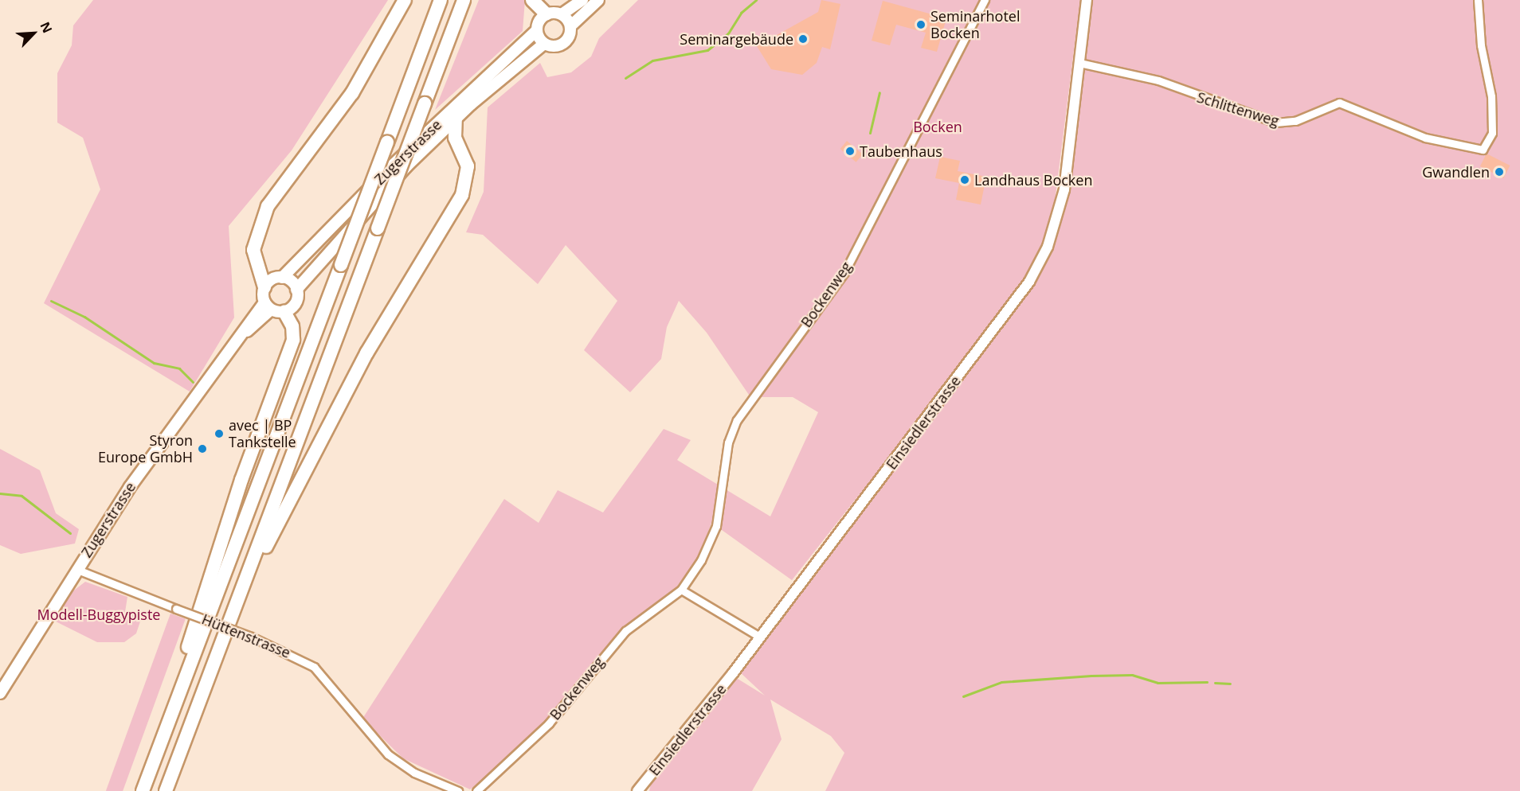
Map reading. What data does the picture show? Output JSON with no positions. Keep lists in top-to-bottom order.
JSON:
{
  "streets": {
    "main road": ["Zugerstrasse"],
    "street": [
      "Schlittenweg",
      "Bockenweg",
      "Einsiedlerstrasse",
      "Hüttenstrasse"
    ]
  },
  "crossings": [
    ["Schlittenweg", "Einsiedlerstrasse"],
    ["Zugerstrasse", "Hüttenstrasse"]
  ],
  "parks": ["Bocken", "Modell-Buggypiste"],
  "places": [
    "Seminarhotel Bocken",
    "Seminargebäude",
    "Taubenhaus",
    "Gwandlen",
    "Landhaus Bocken",
    "avec | BP Tankstelle",
    "Styron Europe GmbH"
  ],
  "north": "top right"
}
